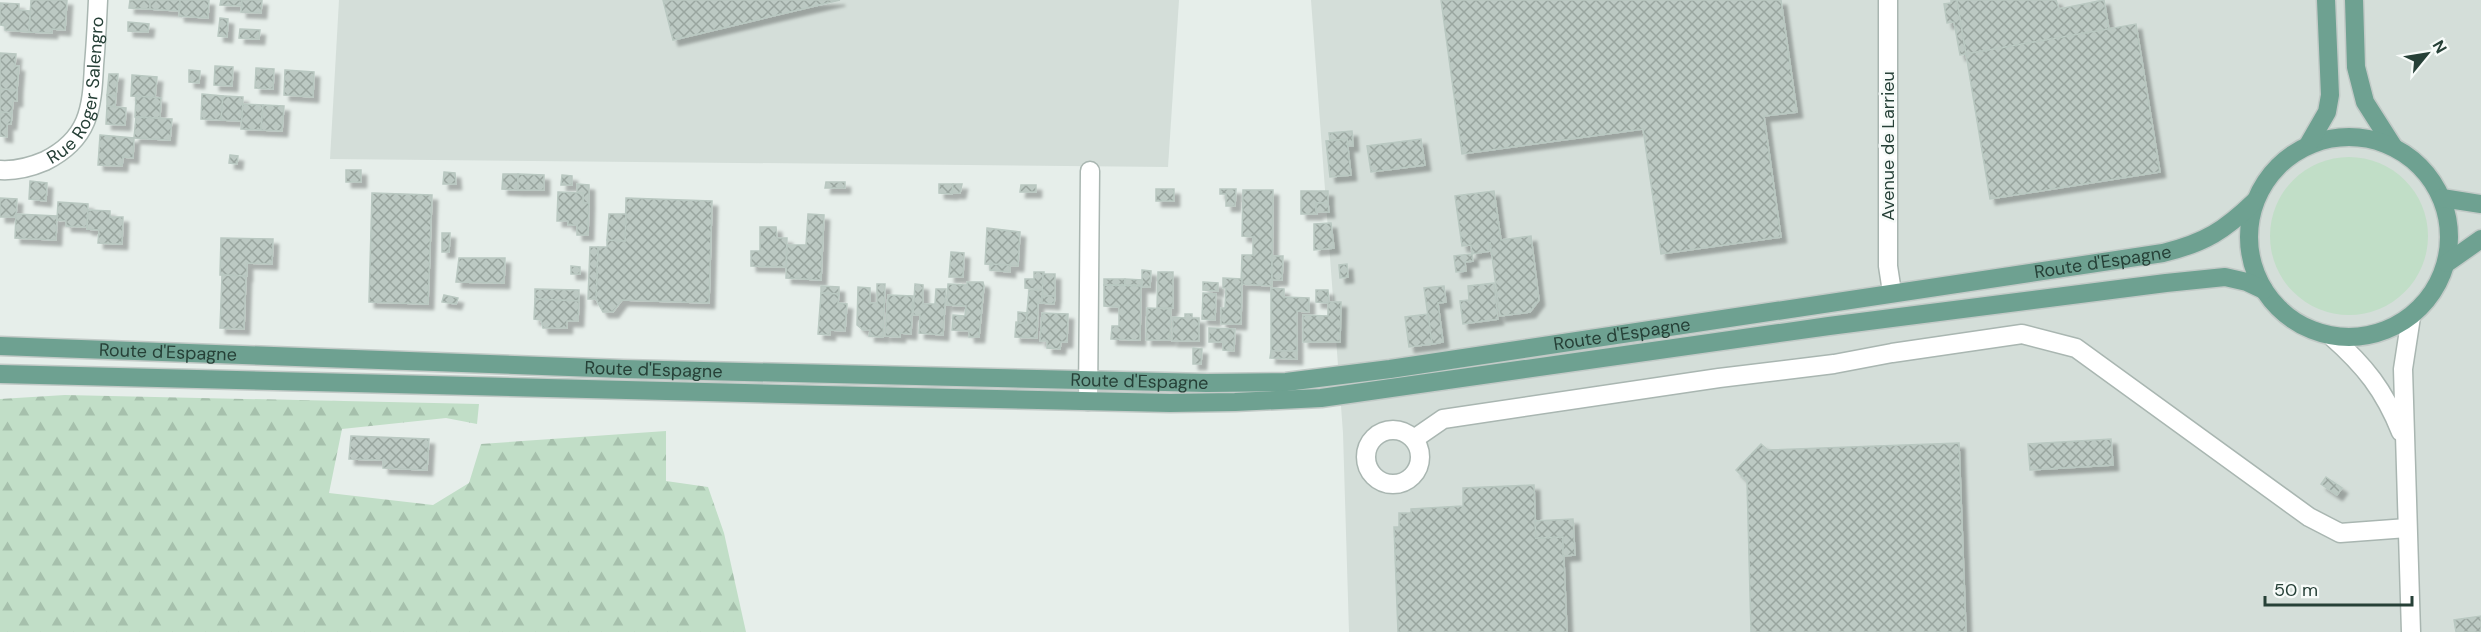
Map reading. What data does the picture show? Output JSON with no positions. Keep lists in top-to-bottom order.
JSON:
{
  "streets": {
    "main road": ["Route d'Espagne"],
    "street": ["Rue Roger Salengro", "Avenue de Larrieu"]
  },
  "crossings": [
    ["Avenue de Larrieu", "Route d'Espagne"]
  ],
  "scale_bar": "50 m",
  "north": "top right"
}
